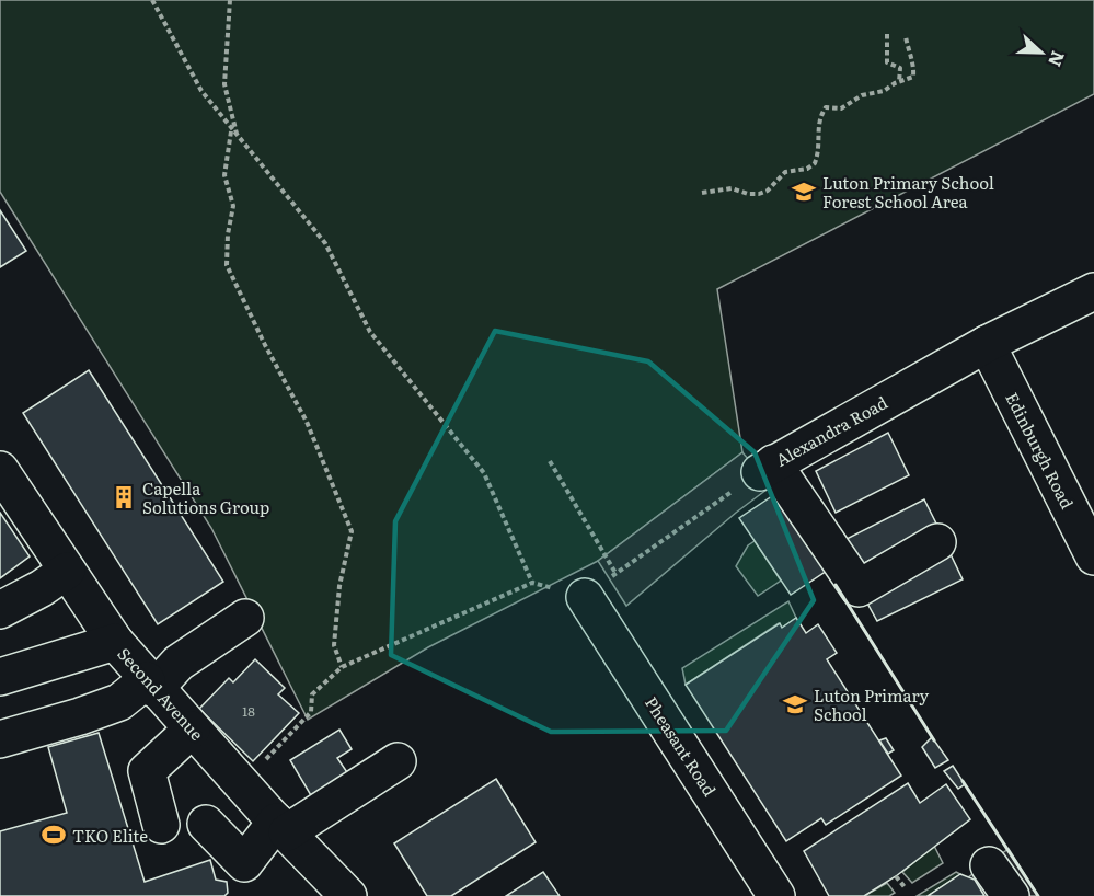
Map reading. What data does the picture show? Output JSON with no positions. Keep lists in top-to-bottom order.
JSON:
{
  "streets": {
    "street": [
      "Alexandra Road",
      "Edinburgh Road",
      "Second Avenue",
      "Pheasant Road"
    ]
  },
  "crossings": [
    ["Alexandra Road", "Edinburgh Road"],
    ["Alexandra Road", "Pheasant Road"]
  ],
  "places": {
    "school or university": ["Luton Primary School Forest School Area", "Luton Primary School"],
    "building": ["Capella Solutions Group"],
    "sports": ["TKO Elite"]
  },
  "house_numbers": ["18"],
  "north": "right"
}
